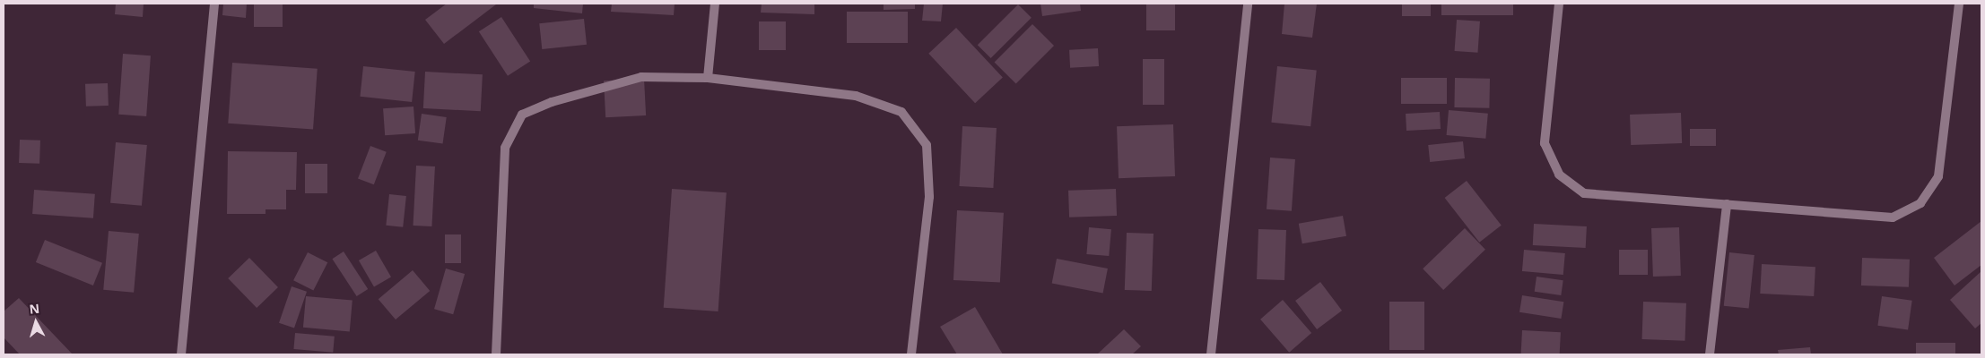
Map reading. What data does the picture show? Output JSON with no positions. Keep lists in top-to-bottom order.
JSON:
{
  "north": "top"
}
